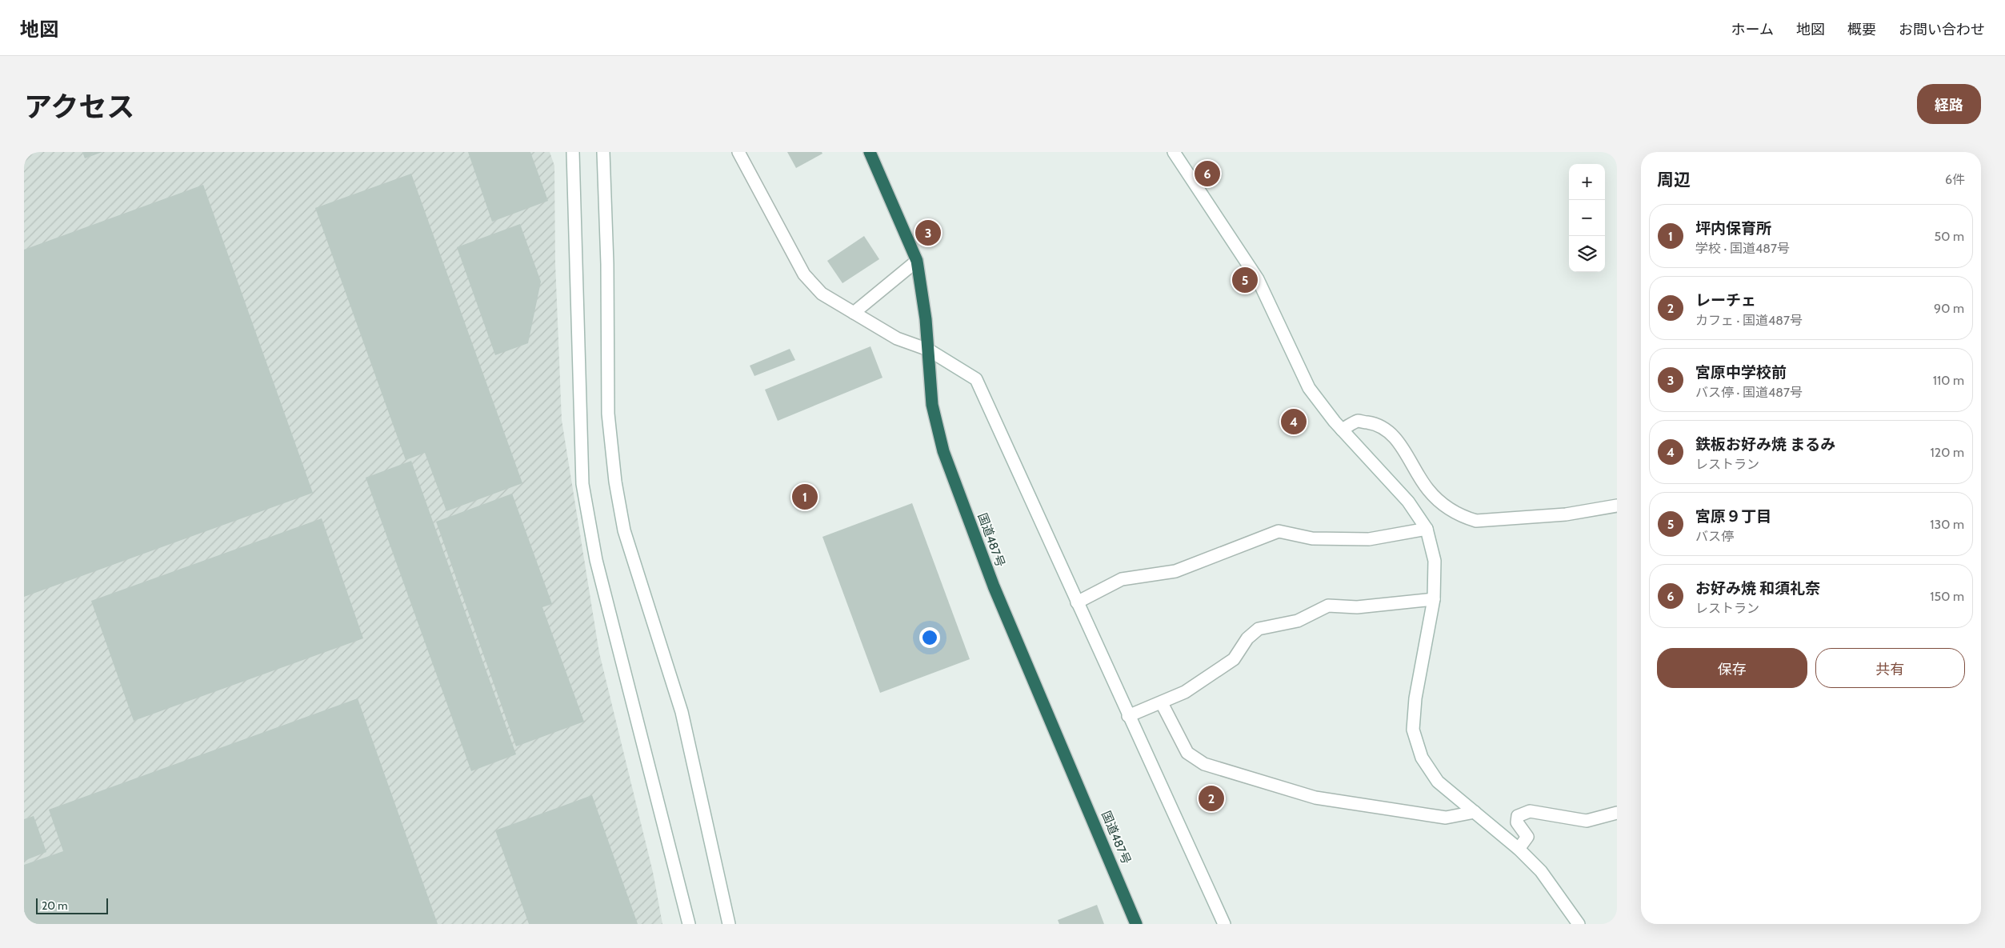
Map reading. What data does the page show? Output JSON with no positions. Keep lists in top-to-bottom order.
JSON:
{
  "streets": {
    "highway": ["国道487号"]
  },
  "scale_bar": "20 m",
  "page": {
    "header": "地図",
    "nav": [
      "ホーム",
      "地図",
      "概要",
      "お問い合わせ"
    ],
    "title": "アクセス",
    "buttons": [
      "経路",
      ["保存", "共有"]
    ],
    "heading": ["周辺", "6件"],
    "pins": [
      "6",
      "3",
      "5",
      "4",
      "1",
      "2"
    ],
    "map_buttons": ["+", "−"],
    "list": [
      {
        "mark": "1",
        "name": "坪内保育所",
        "note": "学校 · 国道487号",
        "value": "50 m"
      },
      {
        "mark": "2",
        "name": "レーチェ",
        "note": "カフェ · 国道487号",
        "value": "90 m"
      },
      {
        "mark": "3",
        "name": "宮原中学校前",
        "note": "バス停 · 国道487号",
        "value": "110 m"
      },
      {
        "mark": "4",
        "name": "鉄板お好み焼 まるみ",
        "note": "レストラン",
        "value": "120 m"
      },
      {
        "mark": "5",
        "name": "宮原９丁目",
        "note": "バス停",
        "value": "130 m"
      },
      {
        "mark": "6",
        "name": "お好み焼 和須礼奈",
        "note": "レストラン",
        "value": "150 m"
      }
    ],
    "scale": "20 m"
  }
}
